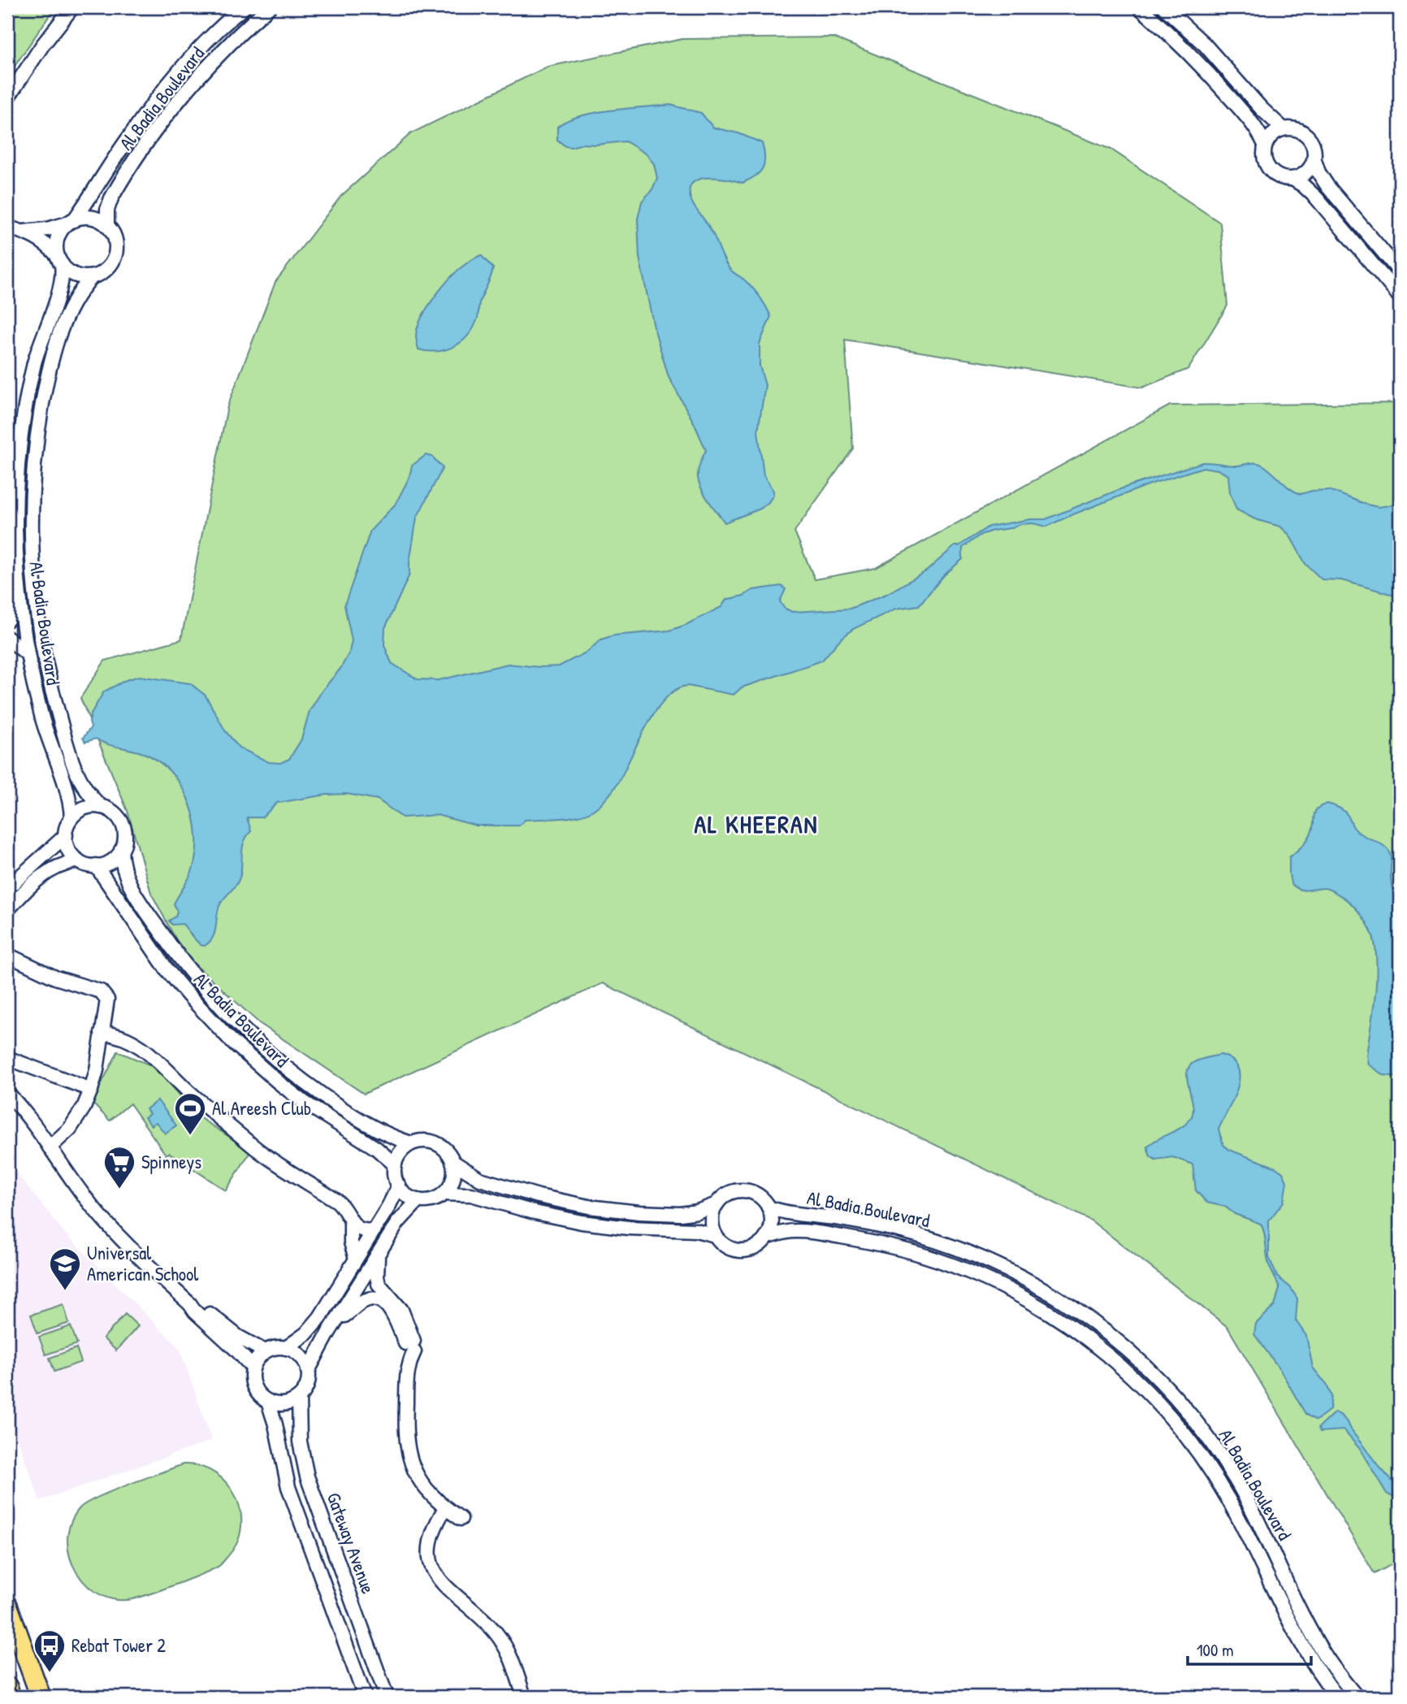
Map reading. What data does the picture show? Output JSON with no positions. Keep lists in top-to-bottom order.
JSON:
{
  "streets": {
    "street": ["Al Badia Boulevard", "Gateway Avenue"]
  },
  "districts": ["AL KHEERAN"],
  "places": {
    "sports": ["Al Areesh Club"],
    "supermarket": ["Spinneys"],
    "school or university": ["Universal American School"],
    "bus stop": ["Rebat Tower 2"]
  },
  "scale_bar": "100 m"
}
